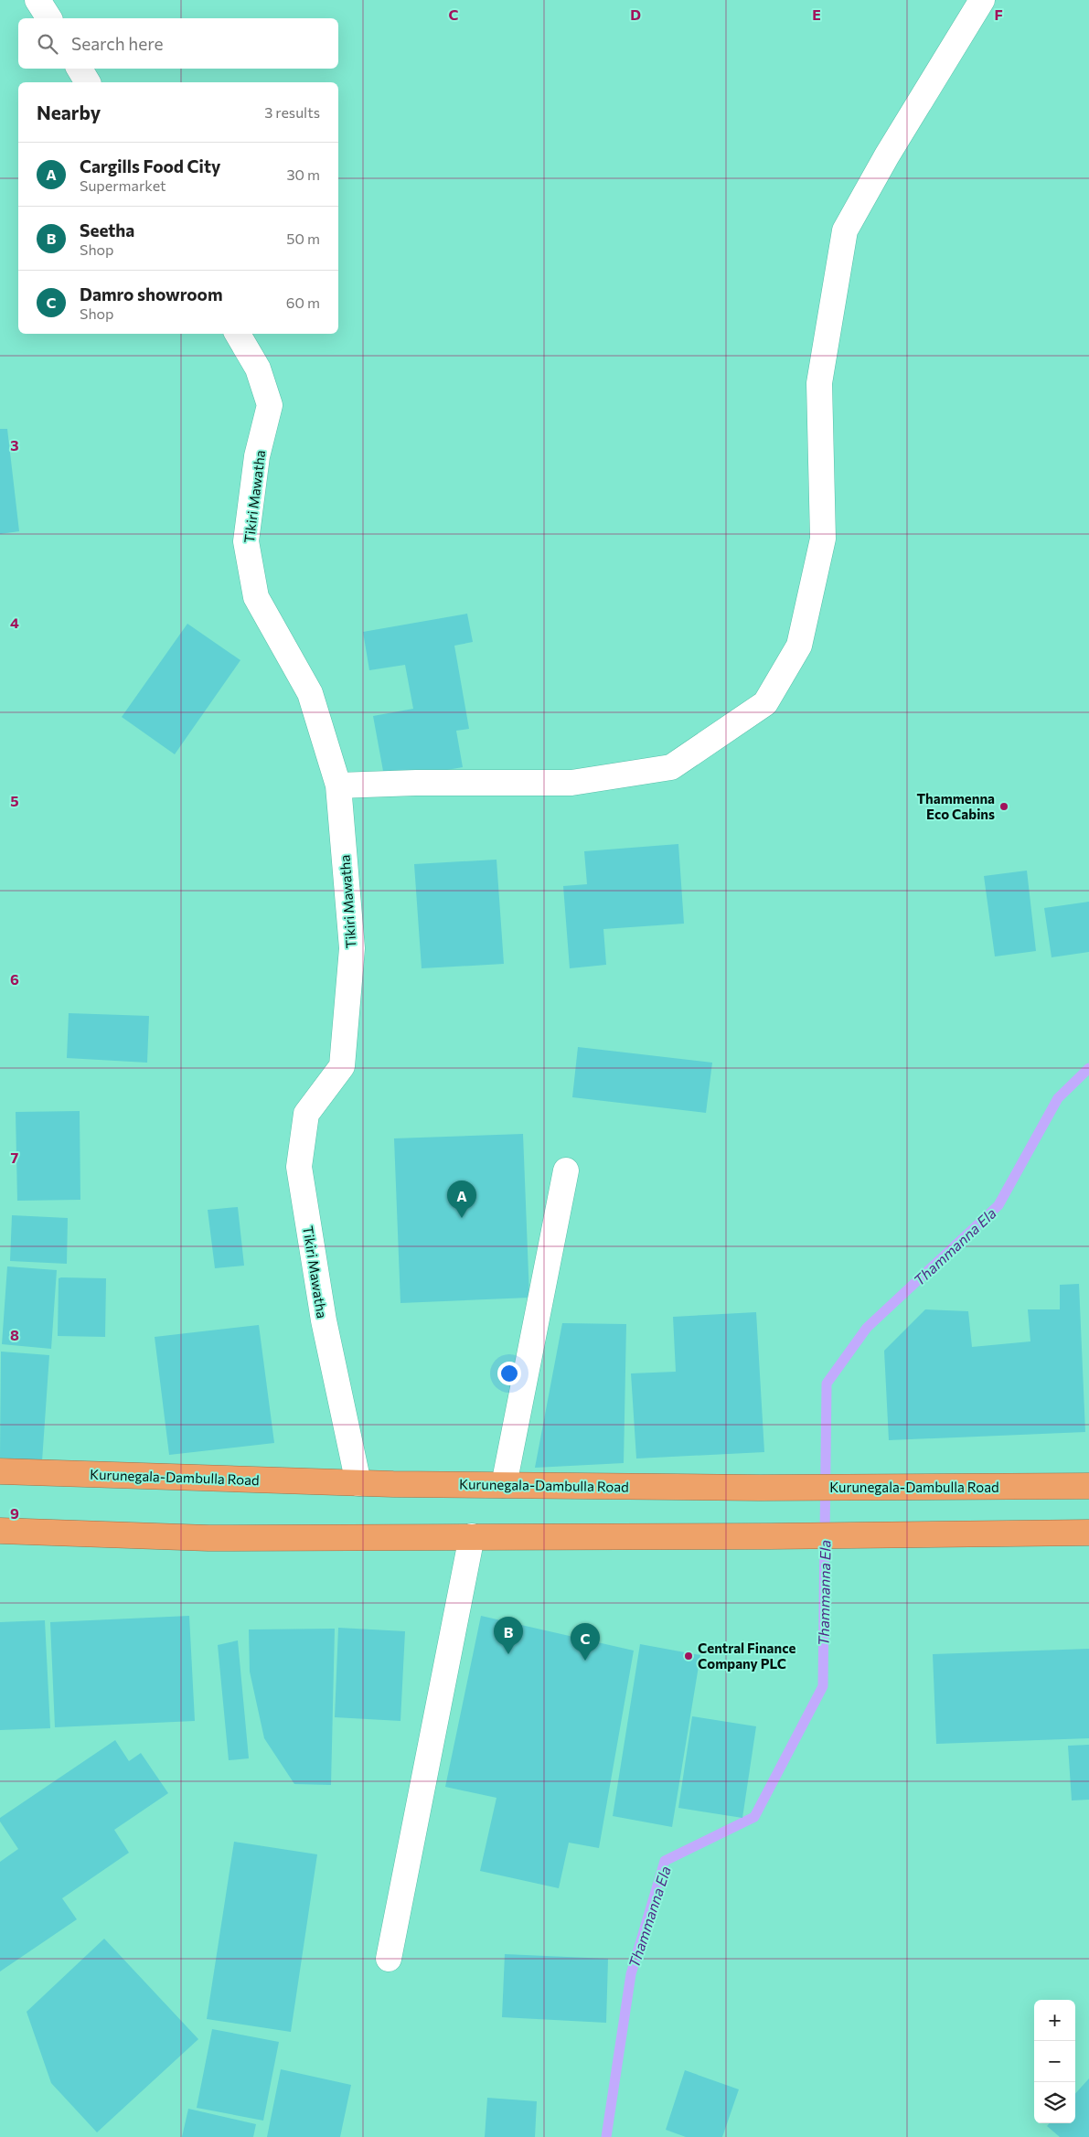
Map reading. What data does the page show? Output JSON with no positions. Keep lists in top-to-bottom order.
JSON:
{
  "streets": {
    "highway": ["Kurunegala-Dambulla Road"],
    "street": ["Tikiri Mawatha"]
  },
  "crossings": [
    ["Tikiri Mawatha", "Kurunegala-Dambulla Road"]
  ],
  "water": ["Thammanna Ela"],
  "places": ["Thammenna Eco Cabins", "Central Finance Company PLC"],
  "page": {
    "search": "Search here",
    "heading": ["Nearby", "3 results"],
    "list": [
      {
        "mark": "A",
        "name": "Cargills Food City",
        "note": "Supermarket",
        "value": "30 m"
      },
      {
        "mark": "B",
        "name": "Seetha",
        "note": "Shop",
        "value": "50 m"
      },
      {
        "mark": "C",
        "name": "Damro showroom",
        "note": "Shop",
        "value": "60 m"
      }
    ],
    "pins": ["A", "B", "C"],
    "map_buttons": ["+", "−"]
  },
  "grid": {
    "columns": [
      "C",
      "D",
      "E",
      "F"
    ],
    "rows": [
      "3",
      "4",
      "5",
      "6",
      "7",
      "8",
      "9"
    ]
  }
}
